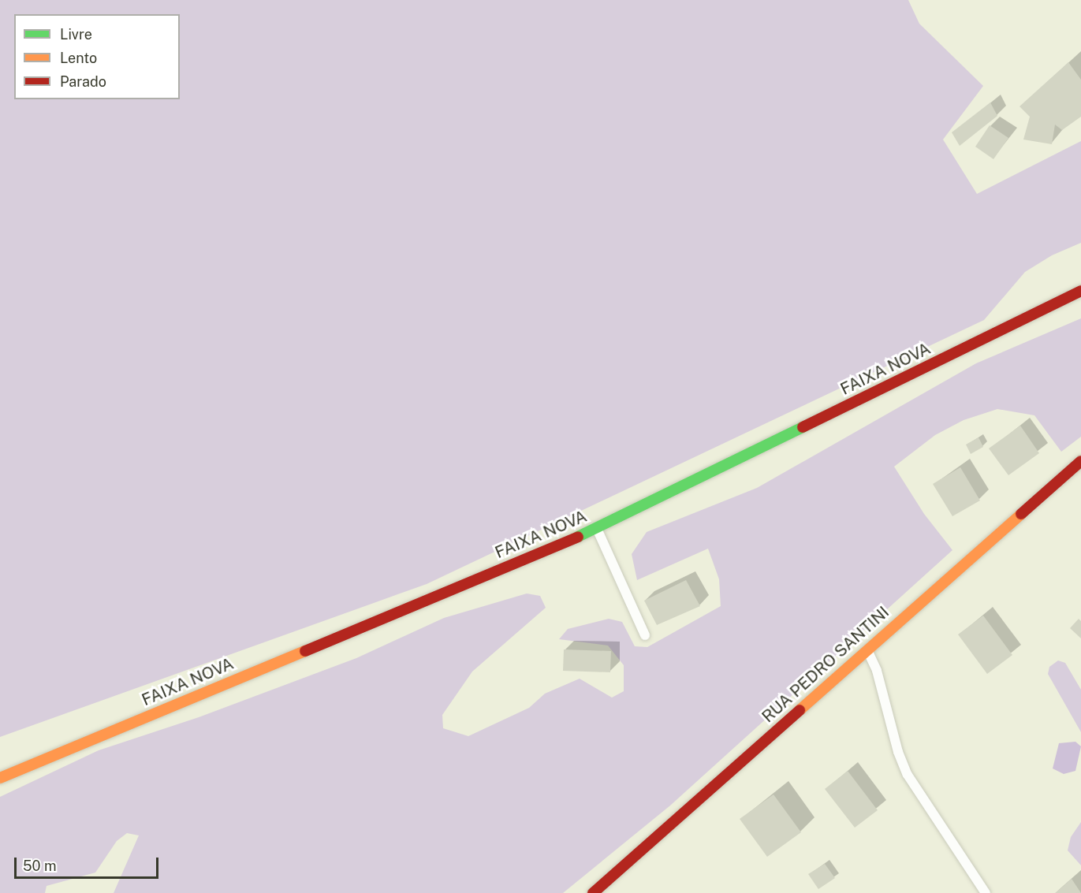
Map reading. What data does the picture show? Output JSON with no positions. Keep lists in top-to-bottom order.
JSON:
{
  "streets": {
    "main road": ["FAIXA NOVA", "RUA PEDRO SANTINI"]
  },
  "legend": ["Livre", "Lento", "Parado"],
  "scale_bar": "50 m"
}
